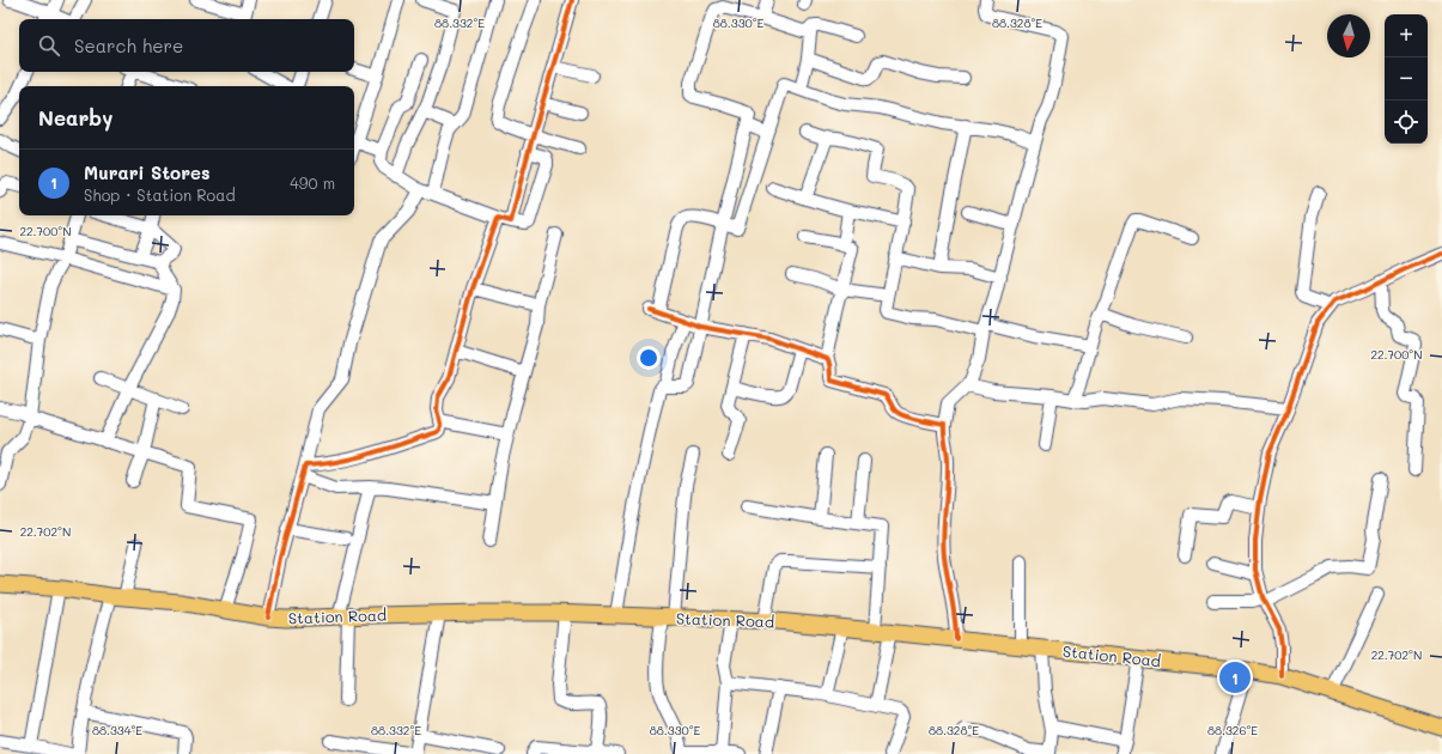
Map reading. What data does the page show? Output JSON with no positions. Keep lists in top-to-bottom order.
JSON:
{
  "streets": {
    "main road": ["Station Road"]
  },
  "north": "bottom",
  "page": {
    "map_buttons": ["+", "−"],
    "search": "Search here",
    "heading": "Nearby",
    "list": [
      {
        "mark": "1",
        "name": "Murari Stores",
        "note": "Shop · Station Road",
        "value": "490 m"
      }
    ],
    "pins": "1"
  },
  "coordinates": [
    "88.332°E",
    "88.330°E",
    "88.328°E",
    "22.700°N",
    "22.702°N",
    "88.334°E",
    "88.326°E"
  ]
}
